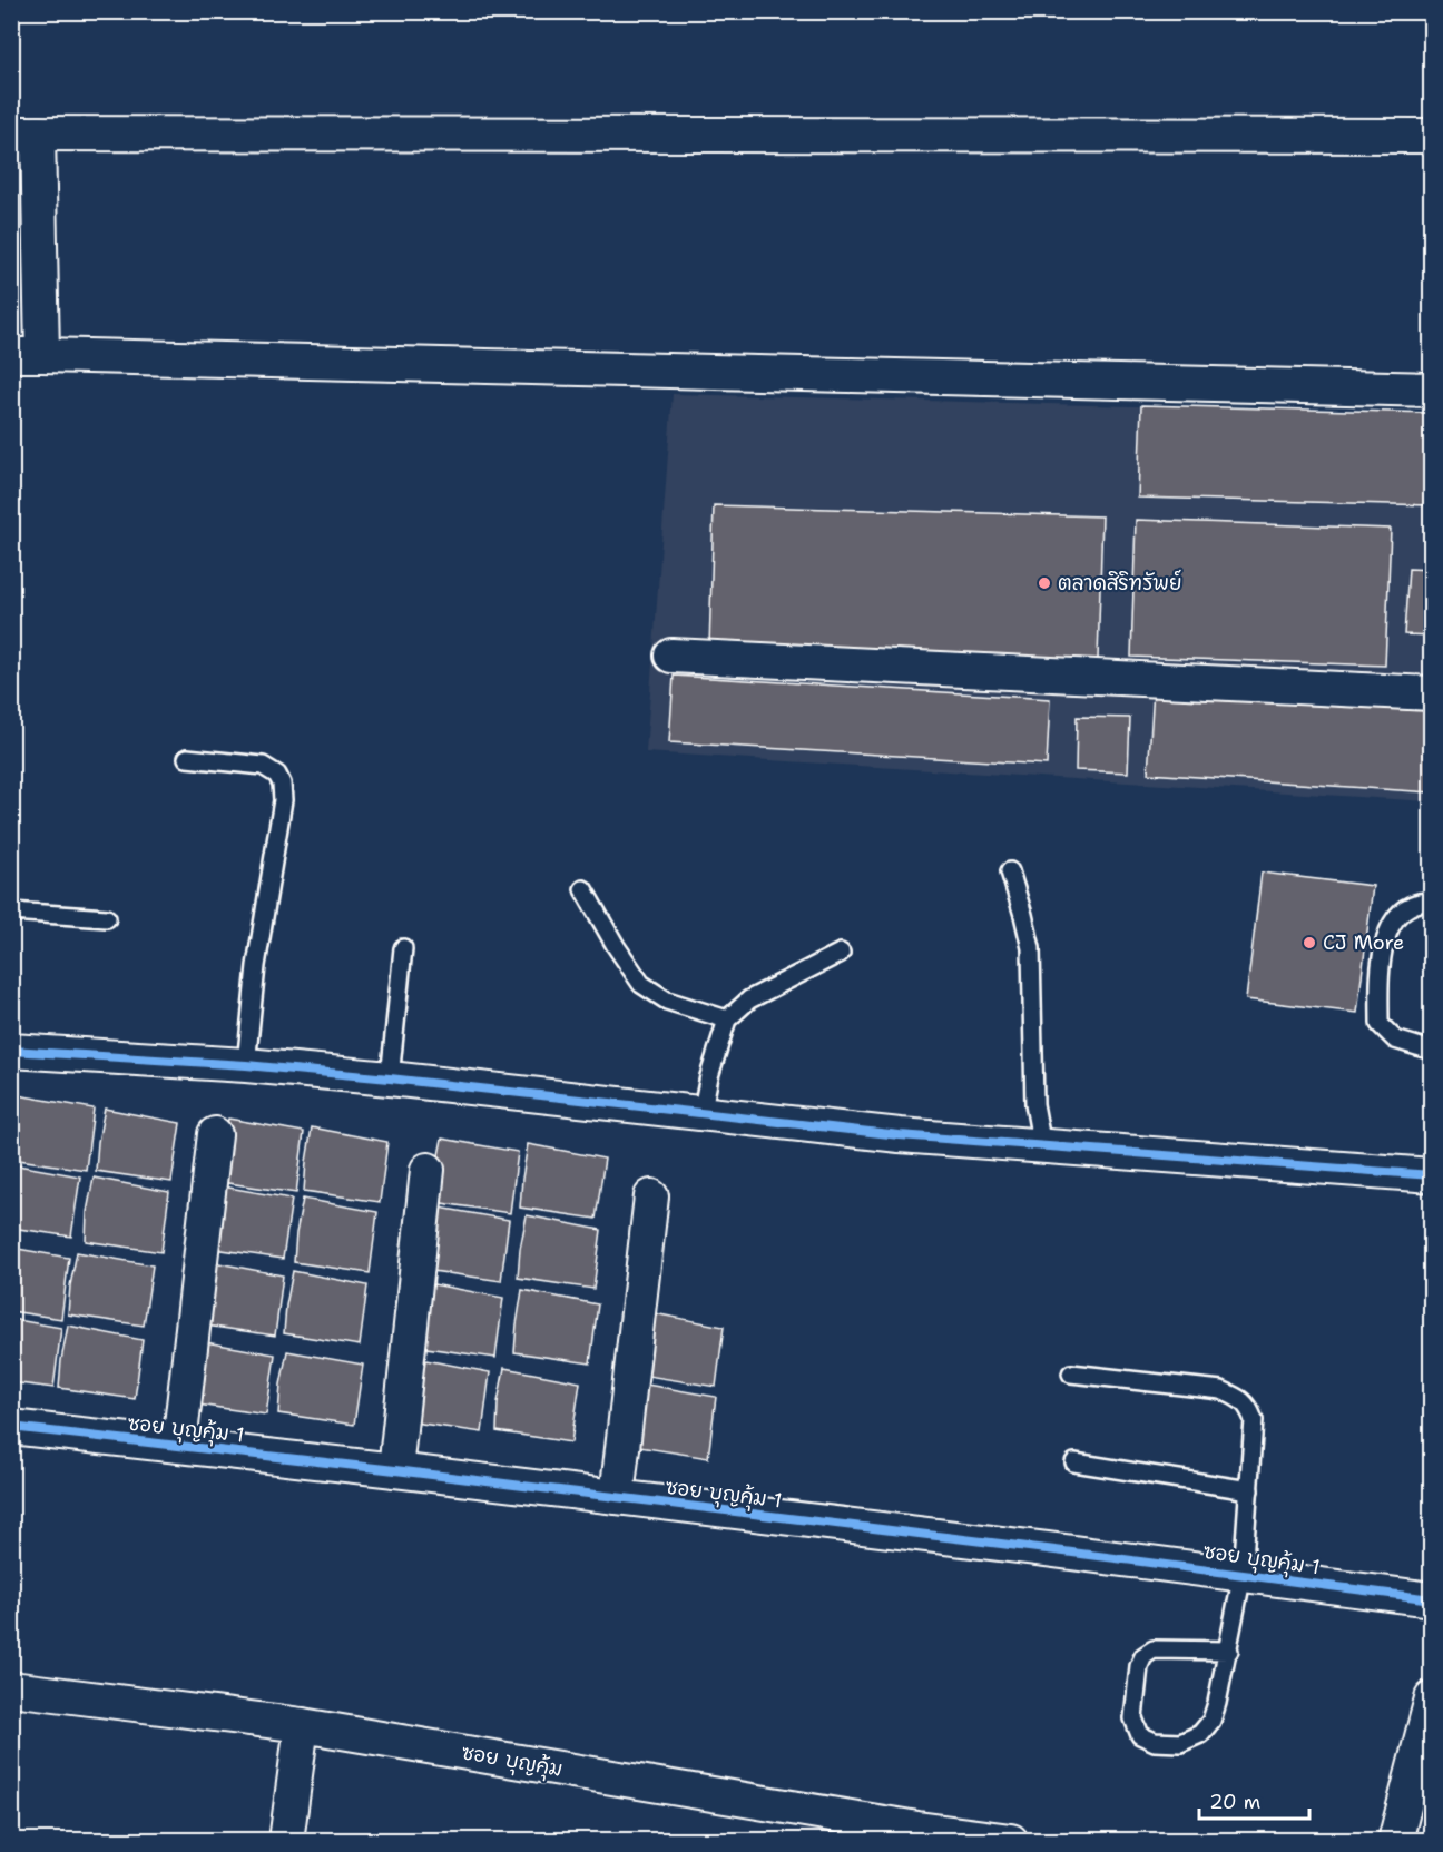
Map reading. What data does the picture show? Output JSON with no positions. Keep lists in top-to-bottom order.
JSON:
{
  "streets": {
    "street": ["ซอย บุญคุ้ม 1", "ซอย บุญคุ้ม"]
  },
  "places": ["ตลาดสิริทรัพย์", "CJ More"],
  "scale_bar": "20 m"
}
